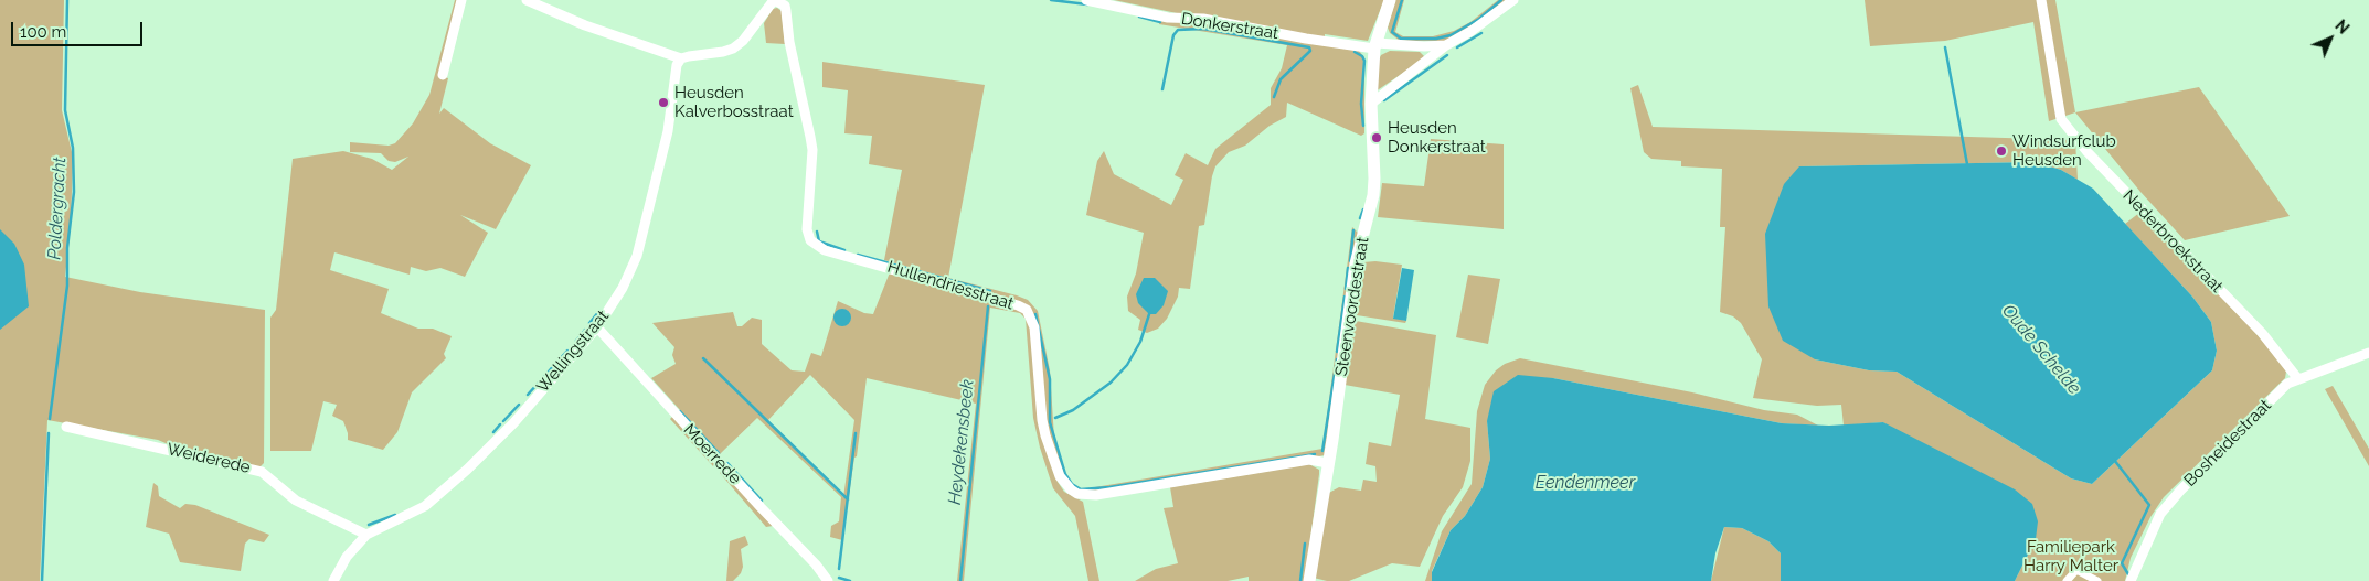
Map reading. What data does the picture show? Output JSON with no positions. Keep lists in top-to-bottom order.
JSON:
{
  "streets": {
    "street": [
      "Donkerstraat",
      "Nederbroekstraat",
      "Hullendriesstraat",
      "Steenvoordestraat",
      "Wellingstraat",
      "Bosheidestraat",
      "Moerrede",
      "Weiderede"
    ]
  },
  "crossings": [
    ["Donkerstraat", "Steenvoordestraat"],
    ["Nederbroekstraat", "Bosheidestraat"],
    ["Hullendriesstraat", "Steenvoordestraat"],
    ["Wellingstraat", "Moerrede"],
    ["Wellingstraat", "Weiderede"]
  ],
  "water": [
    "Poldergracht",
    "Oude Schelde",
    "Heydekensbeek",
    "Eendenmeer"
  ],
  "parks": ["Familiepark Harry Malter"],
  "places": ["Heusden Kalverbosstraat", "Heusden Donkerstraat", "Windsurfclub Heusden"],
  "scale_bar": "100 m",
  "north": "top right"
}
